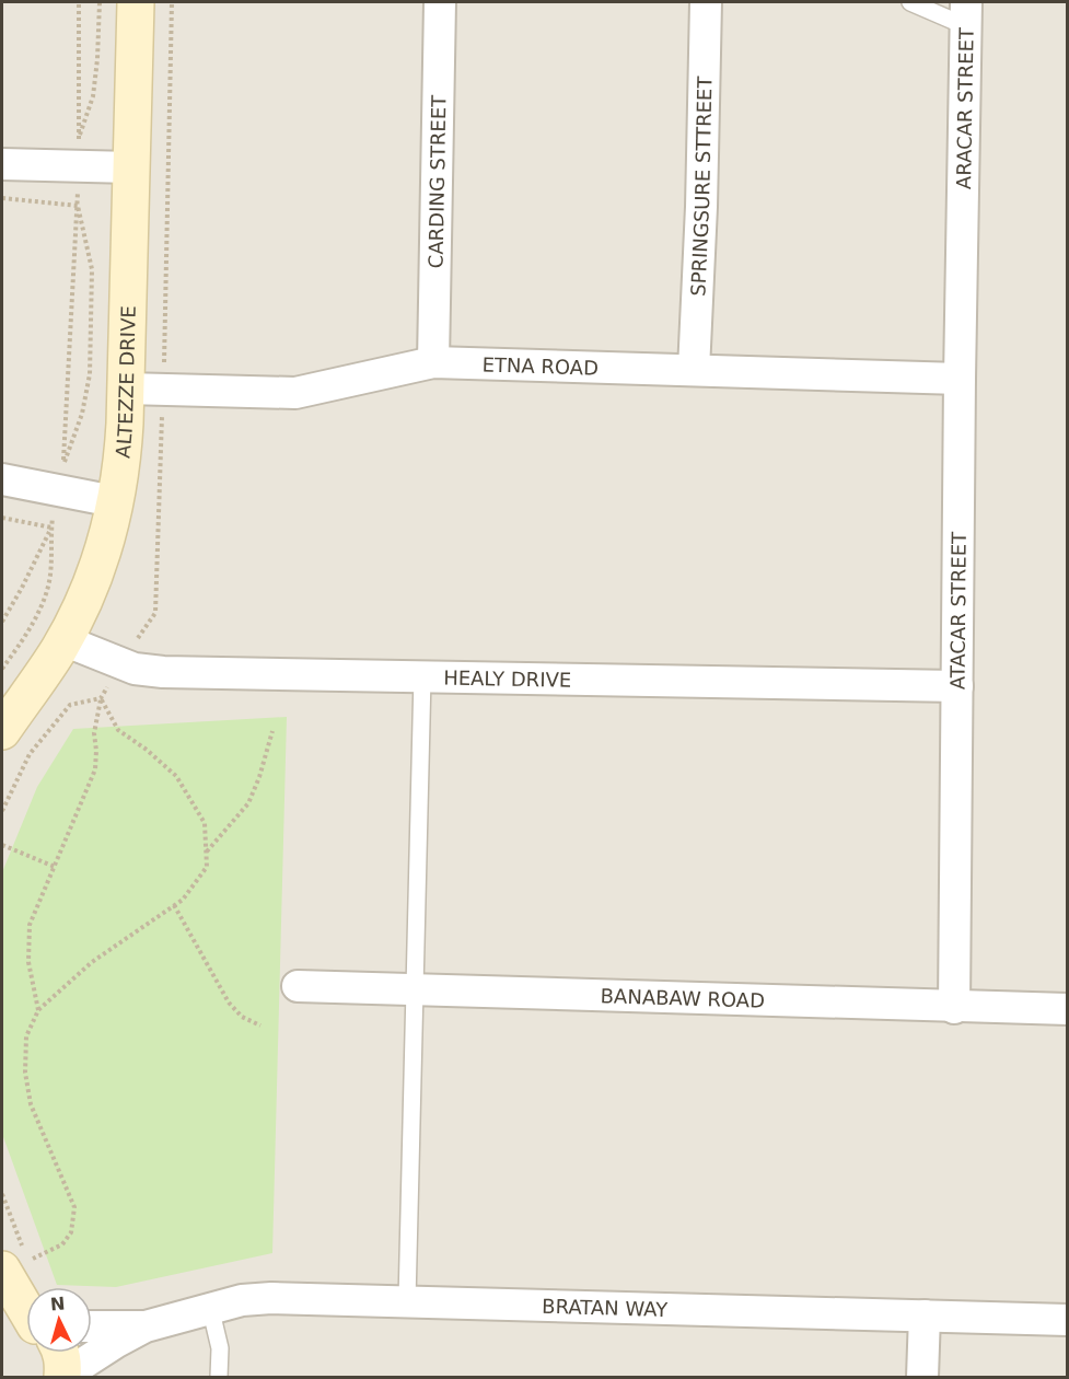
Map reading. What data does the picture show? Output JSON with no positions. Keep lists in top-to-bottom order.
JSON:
{
  "streets": {
    "street": [
      "ARACAR STREET",
      "CARDING STREET",
      "SPRINGSURE STTREET",
      "ETNA ROAD",
      "ALTEZZE DRIVE",
      "ATACAR STREET",
      "HEALY DRIVE",
      "BANABAW ROAD",
      "BRATAN WAY"
    ]
  },
  "crossings": [
    ["ARACAR STREET", "ATACAR STREET"],
    ["CARDING STREET", "ETNA ROAD"],
    ["SPRINGSURE STTREET", "ETNA ROAD"],
    ["ETNA ROAD", "ALTEZZE DRIVE"],
    ["ETNA ROAD", "ATACAR STREET"],
    ["ALTEZZE DRIVE", "HEALY DRIVE"],
    ["ATACAR STREET", "HEALY DRIVE"],
    ["ATACAR STREET", "BANABAW ROAD"]
  ],
  "north": "top"
}
